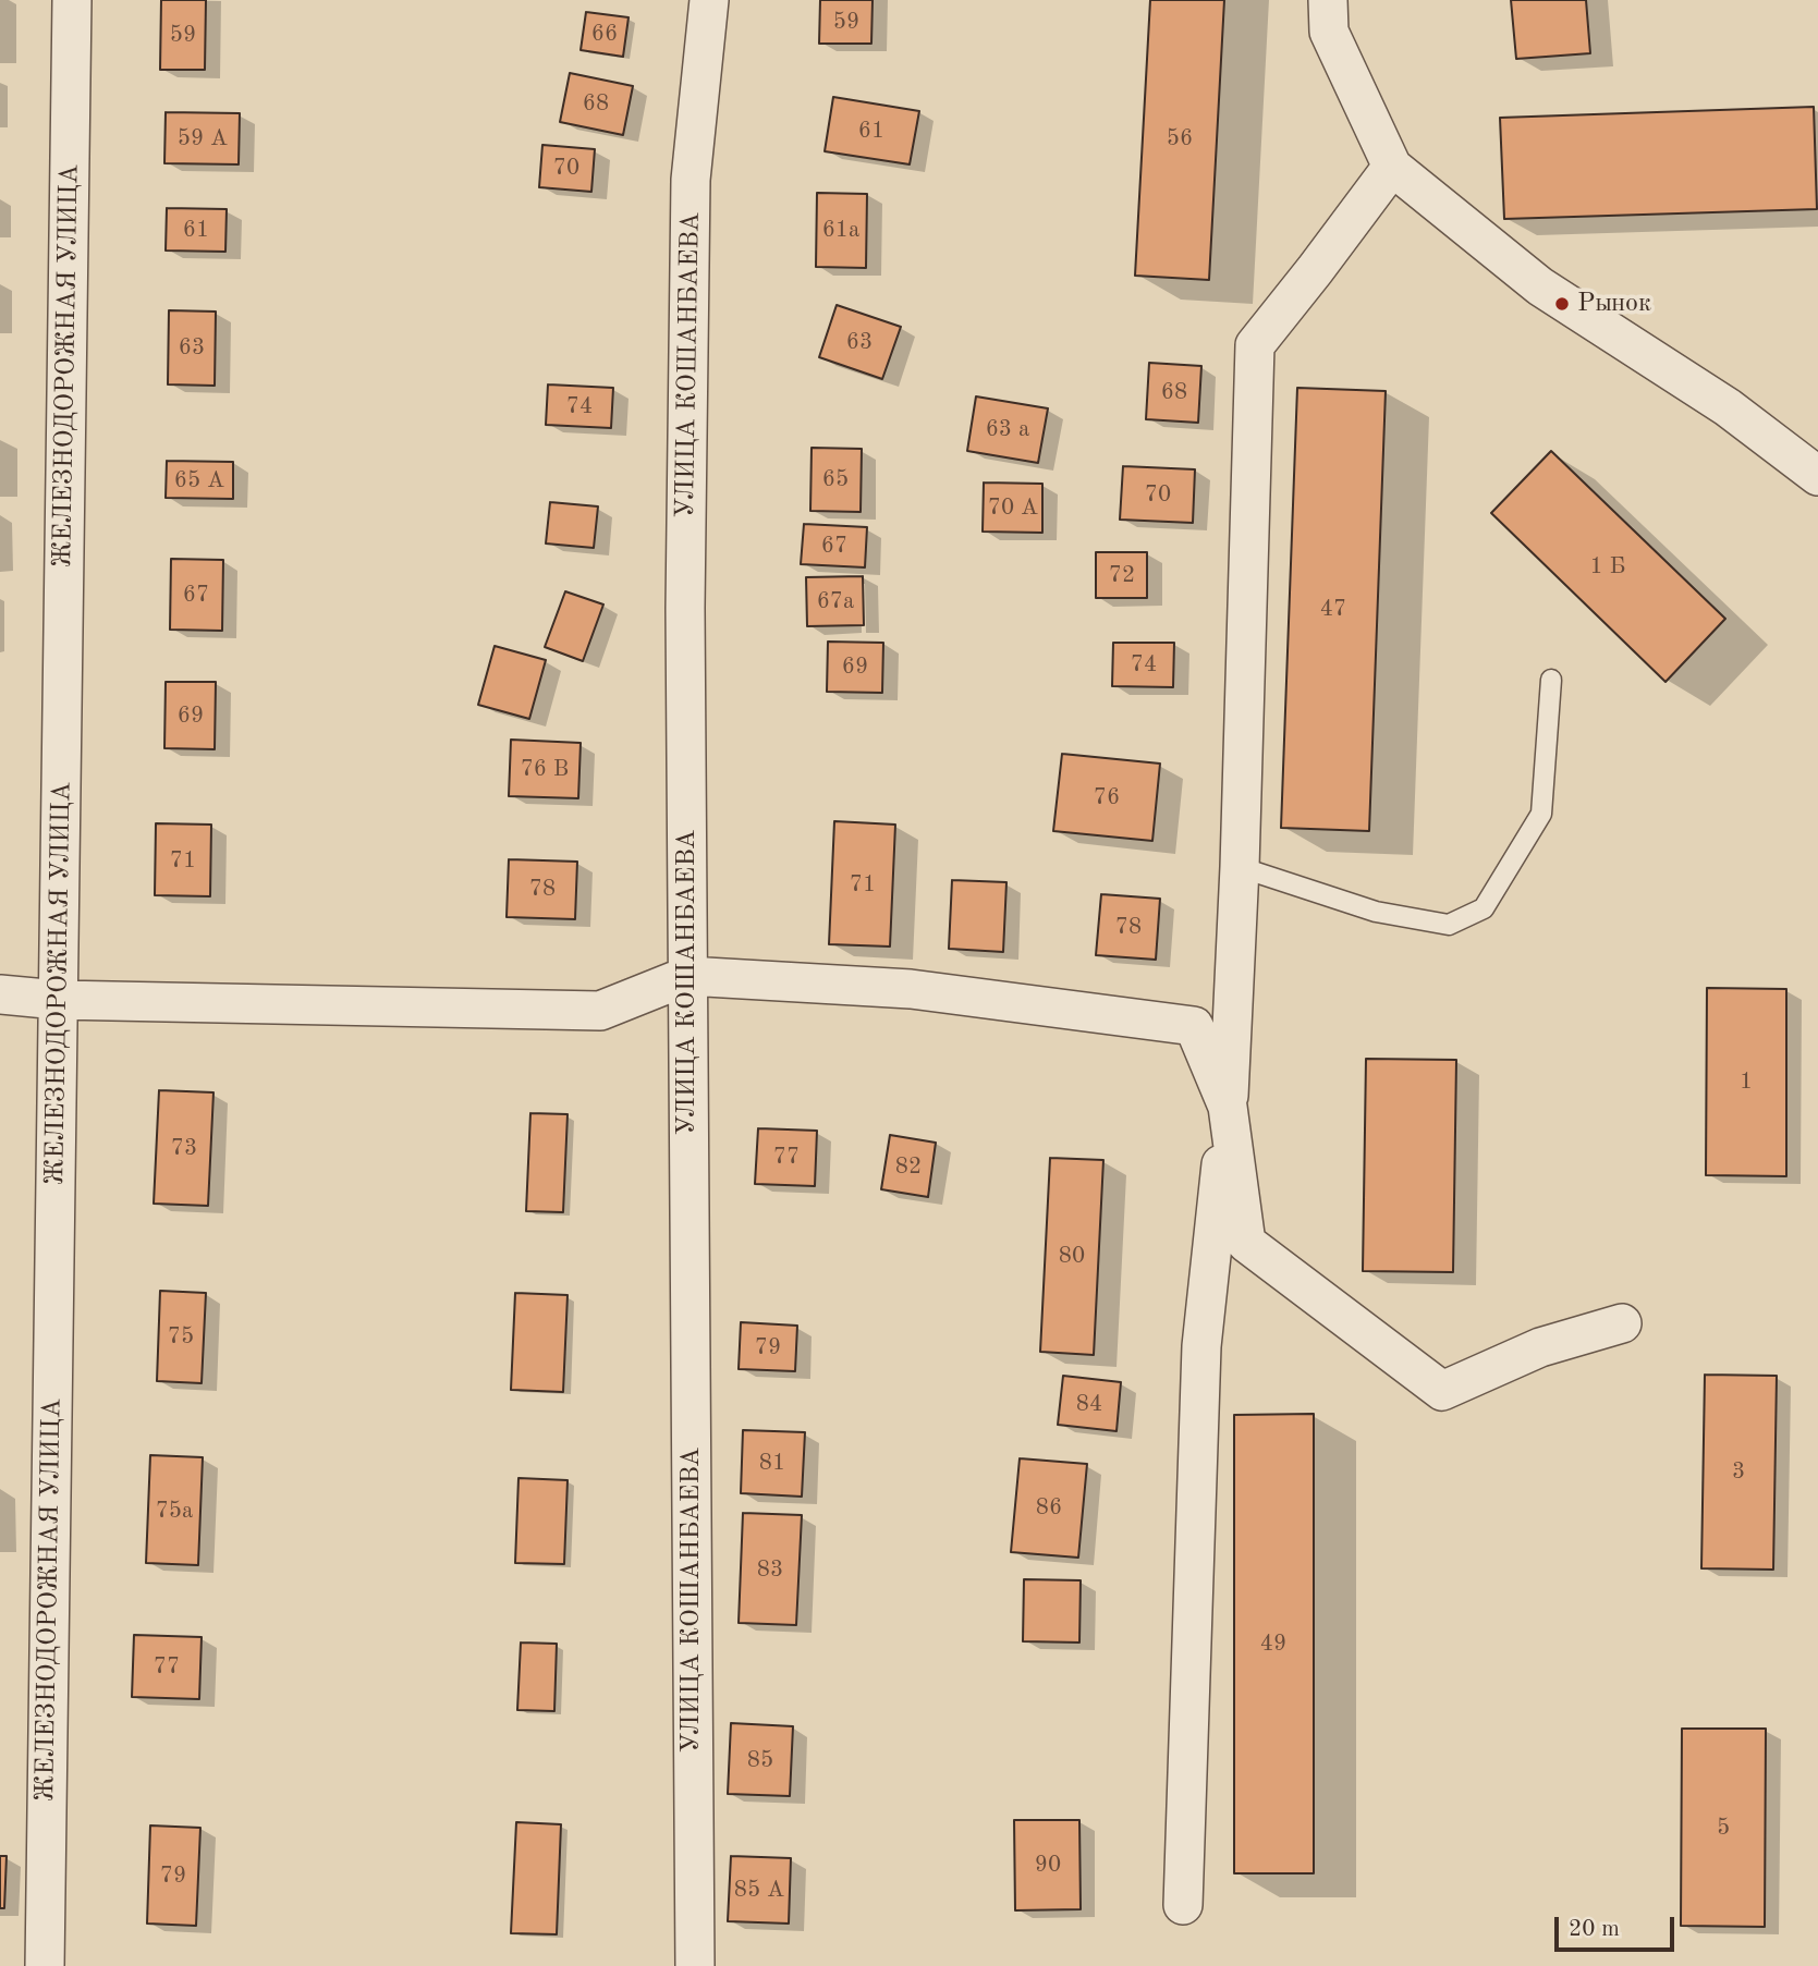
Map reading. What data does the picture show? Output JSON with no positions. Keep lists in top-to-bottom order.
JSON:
{
  "streets": {
    "street": ["УЛИЦА КОШАНБАЕВА", "ЖЕЛЕЗНОДОРОЖНАЯ УЛИЦА"]
  },
  "places": ["Рынок"],
  "house_numbers": [
    "59",
    "66",
    "59",
    "68",
    "61",
    "59 А",
    "56",
    "70",
    "61",
    "61а",
    "63",
    "63",
    "68",
    "74",
    "63 а",
    "65",
    "65 А",
    "70",
    "70 А",
    "67",
    "1 Б",
    "72",
    "67",
    "67а",
    "47",
    "74",
    "69",
    "69",
    "76 В",
    "76",
    "71",
    "71",
    "78",
    "78",
    "1",
    "73",
    "77",
    "82",
    "80",
    "75",
    "79",
    "84",
    "81",
    "3",
    "86",
    "75а",
    "83",
    "49",
    "77",
    "85",
    "5",
    "90",
    "79",
    "85 А"
  ],
  "scale_bar": "20 m"
}
